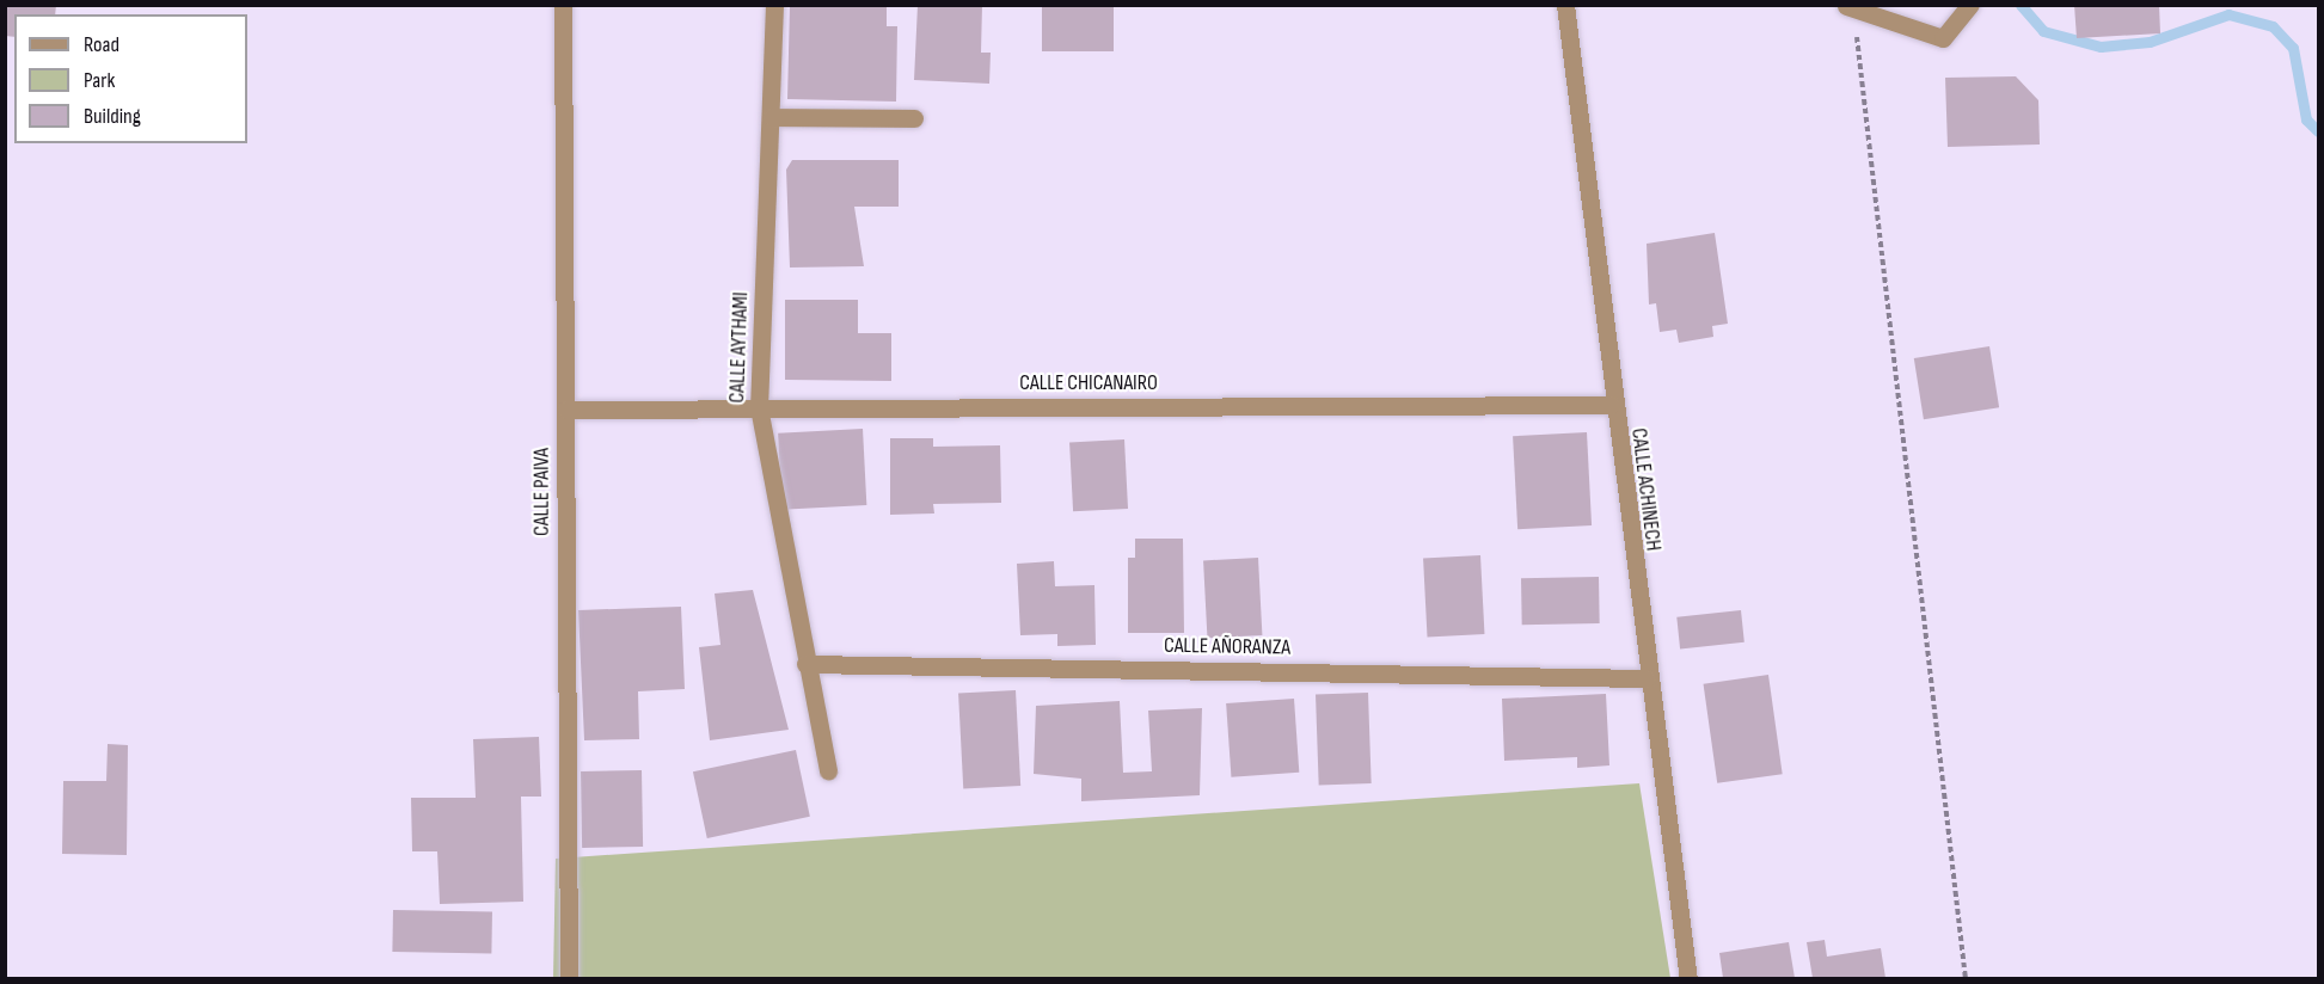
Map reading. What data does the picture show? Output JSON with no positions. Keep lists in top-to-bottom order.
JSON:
{
  "streets": {
    "street": [
      "CALLE AYTHAMI",
      "CALLE CHICANAIRO",
      "CALLE ACHINECH",
      "CALLE PAIVA",
      "CALLE AÑORANZA"
    ]
  },
  "crossings": [
    ["CALLE AYTHAMI", "CALLE CHICANAIRO"],
    ["CALLE AYTHAMI", "CALLE AÑORANZA"],
    ["CALLE CHICANAIRO", "CALLE ACHINECH"],
    ["CALLE CHICANAIRO", "CALLE PAIVA"],
    ["CALLE ACHINECH", "CALLE AÑORANZA"]
  ],
  "legend": ["Road", "Park", "Building"]
}
